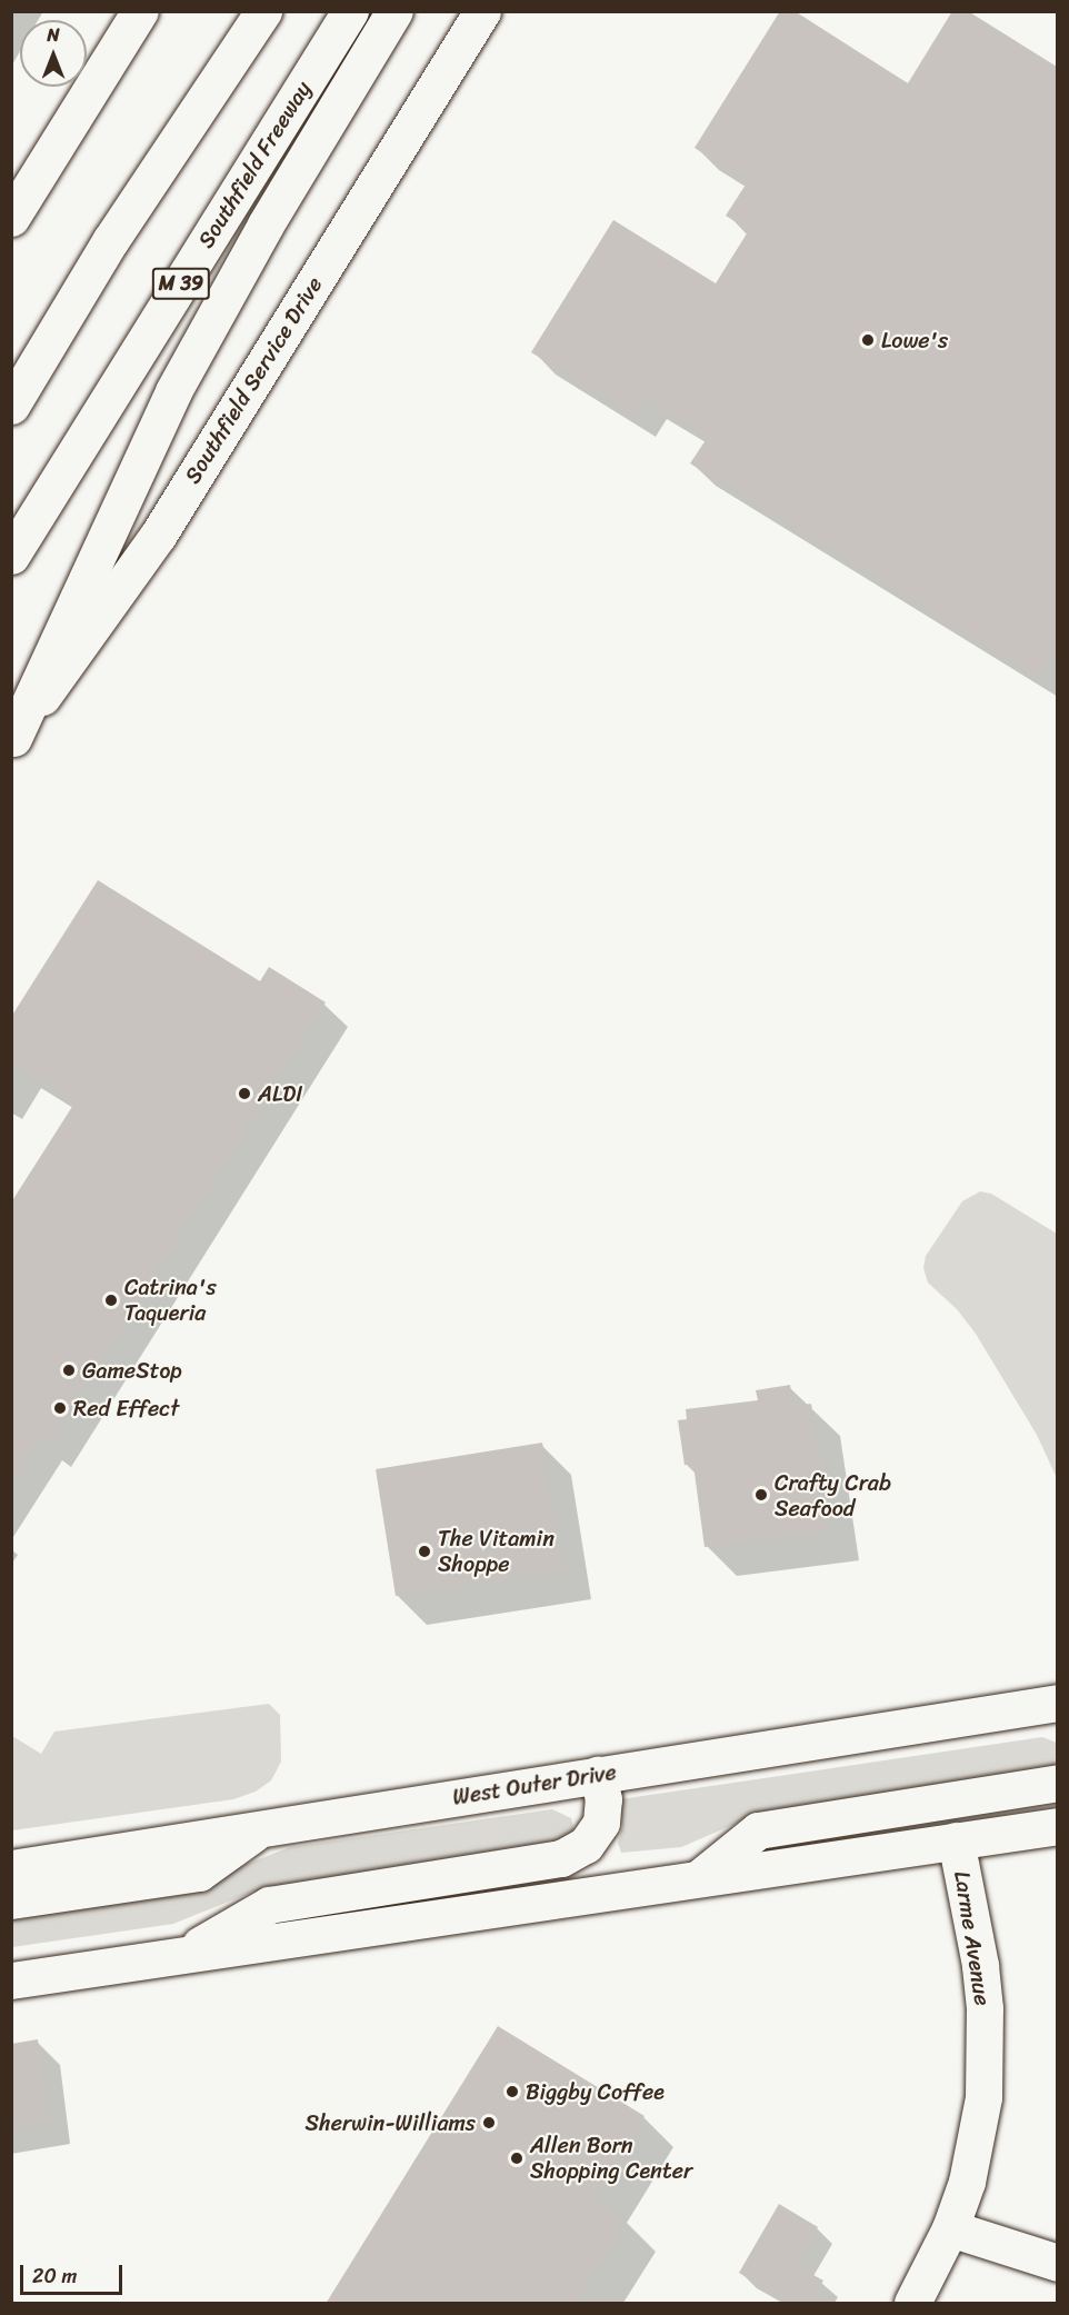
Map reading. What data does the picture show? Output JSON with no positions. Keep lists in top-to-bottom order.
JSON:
{
  "streets": {
    "main road": [
      "Southfield Freeway",
      "M 39",
      "Southfield Service Drive",
      "West Outer Drive",
      "Larme Avenue"
    ]
  },
  "places": [
    "Lowe's",
    "ALDI",
    "Catrina's Taqueria",
    "GameStop",
    "Red Effect",
    "Crafty Crab Seafood",
    "The Vitamin Shoppe",
    "Biggby Coffee",
    "Sherwin-Williams",
    "Allen Born Shopping Center"
  ],
  "scale_bar": "20 m",
  "north": "top"
}
